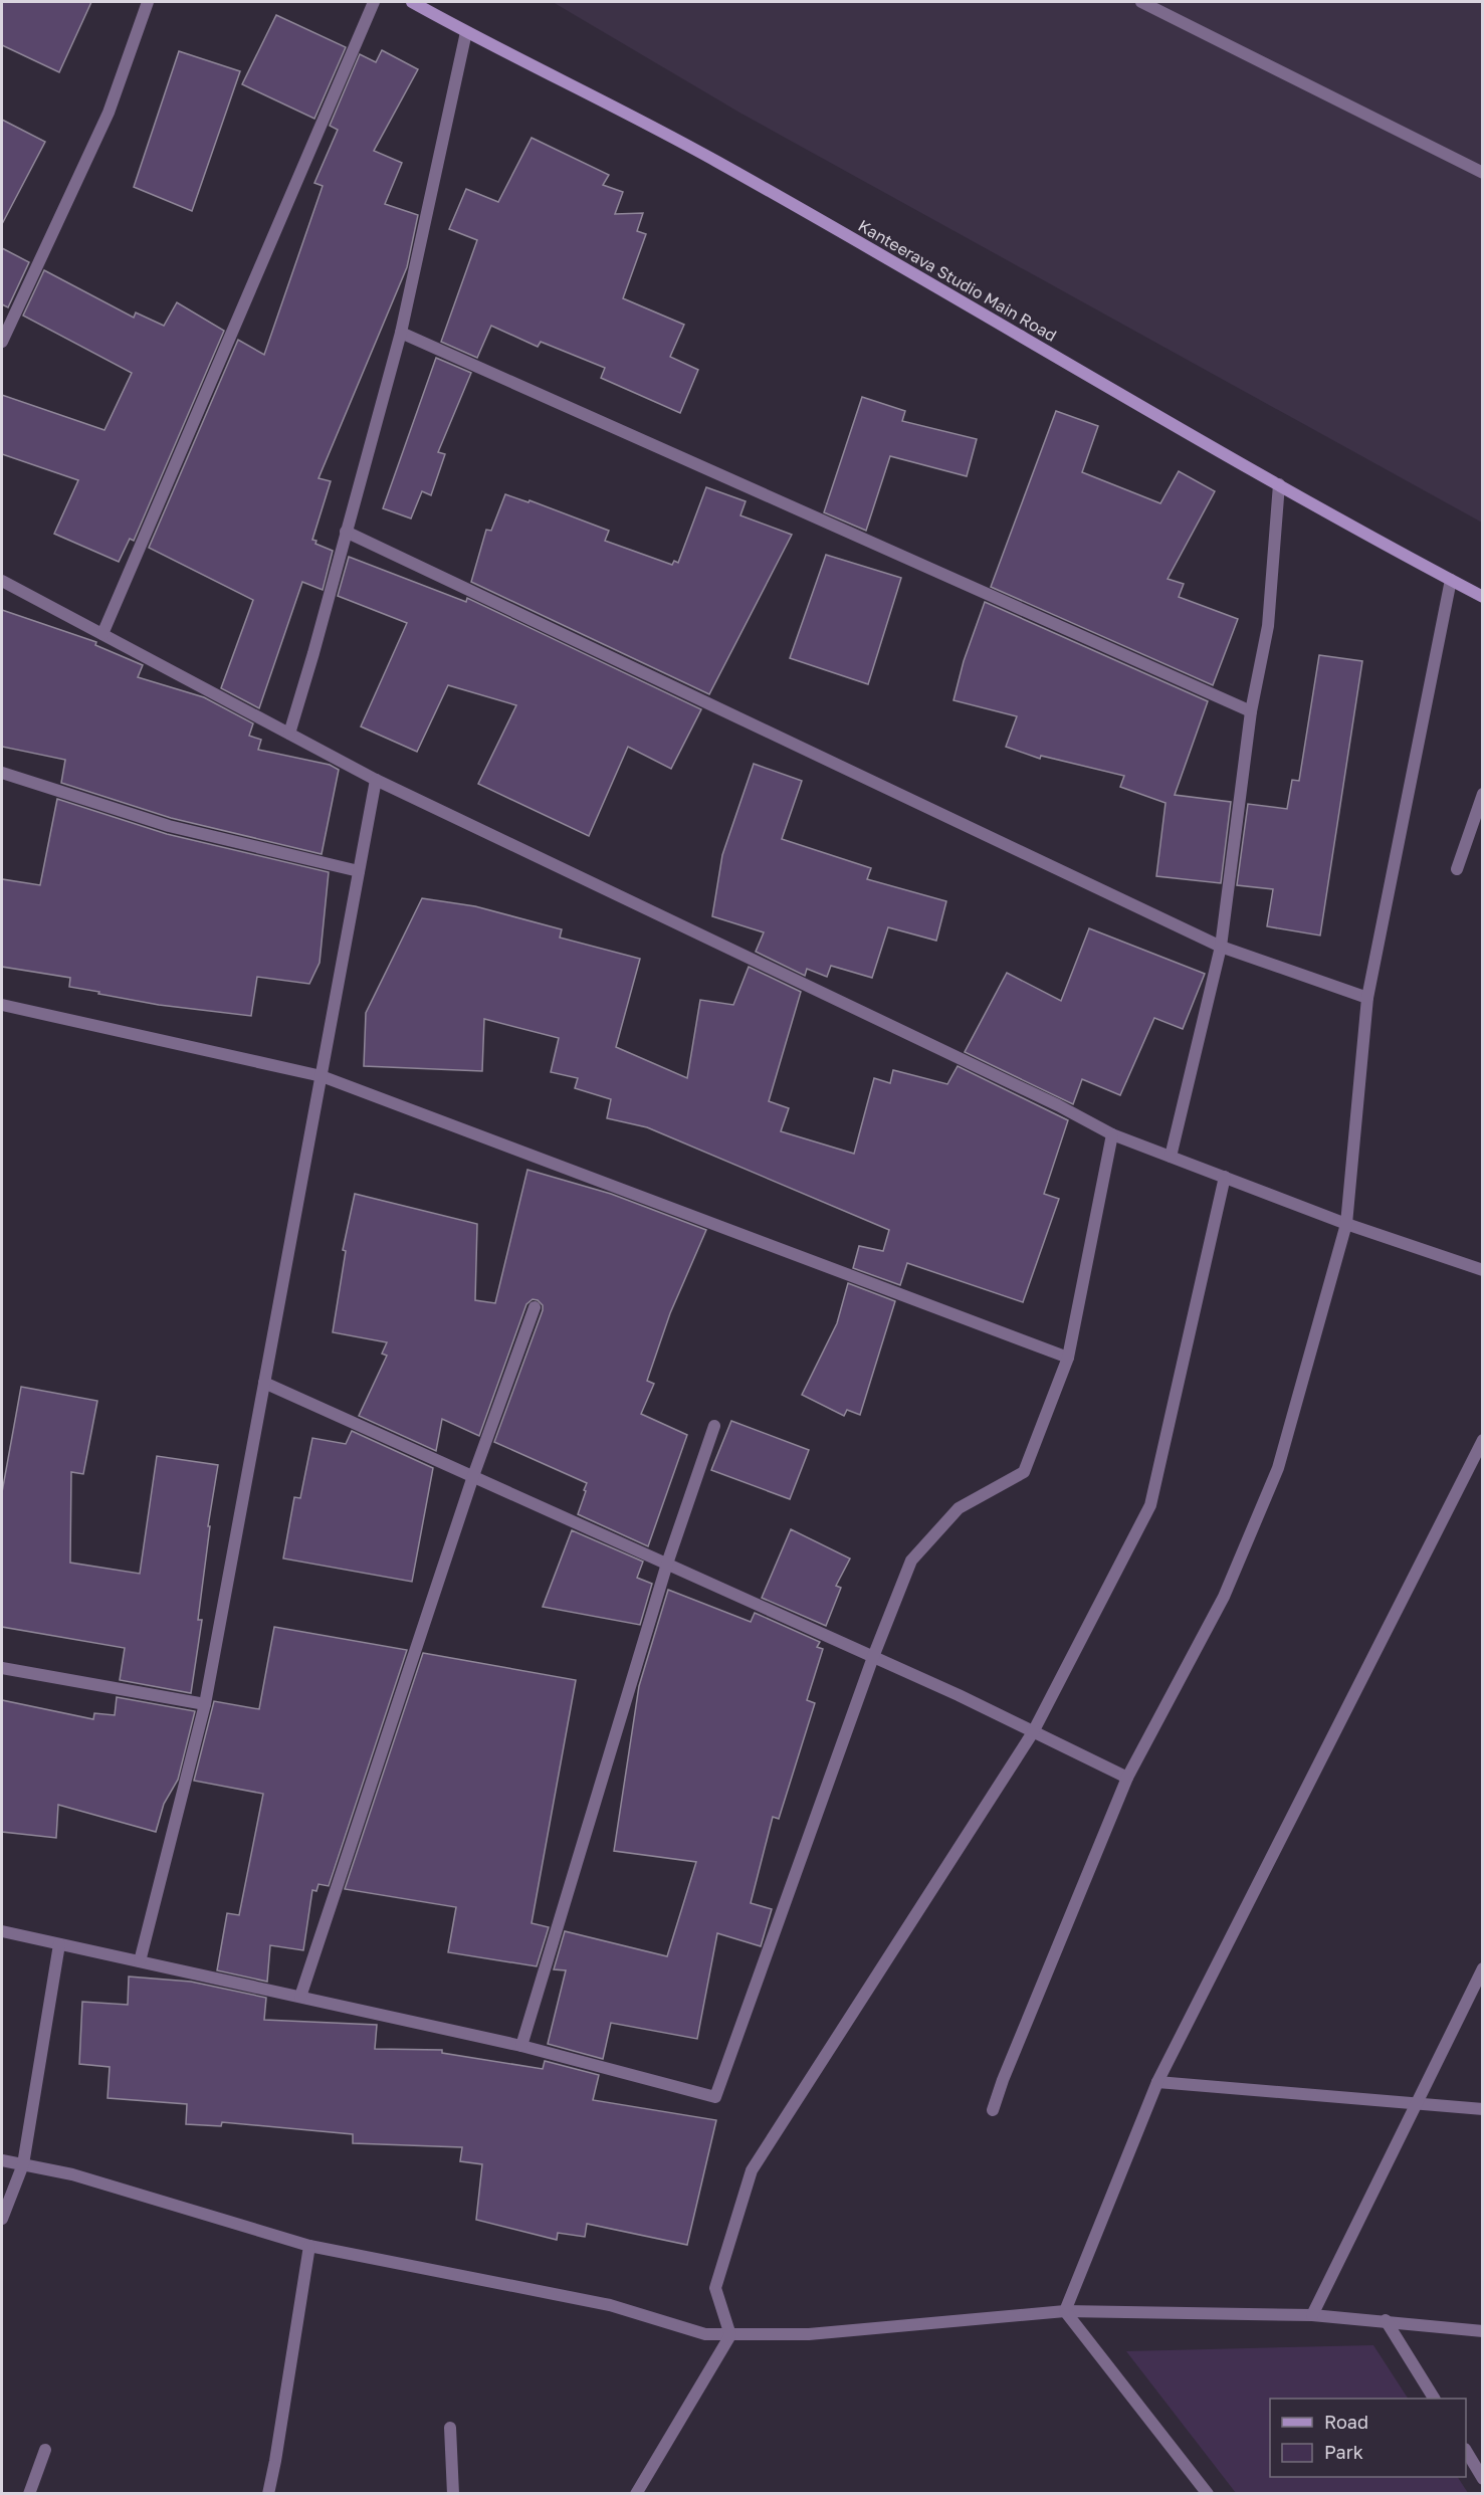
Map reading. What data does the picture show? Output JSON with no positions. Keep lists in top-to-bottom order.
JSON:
{
  "streets": {
    "main road": ["Kanteerava Studio Main Road"]
  },
  "legend": ["Road", "Park"]
}
